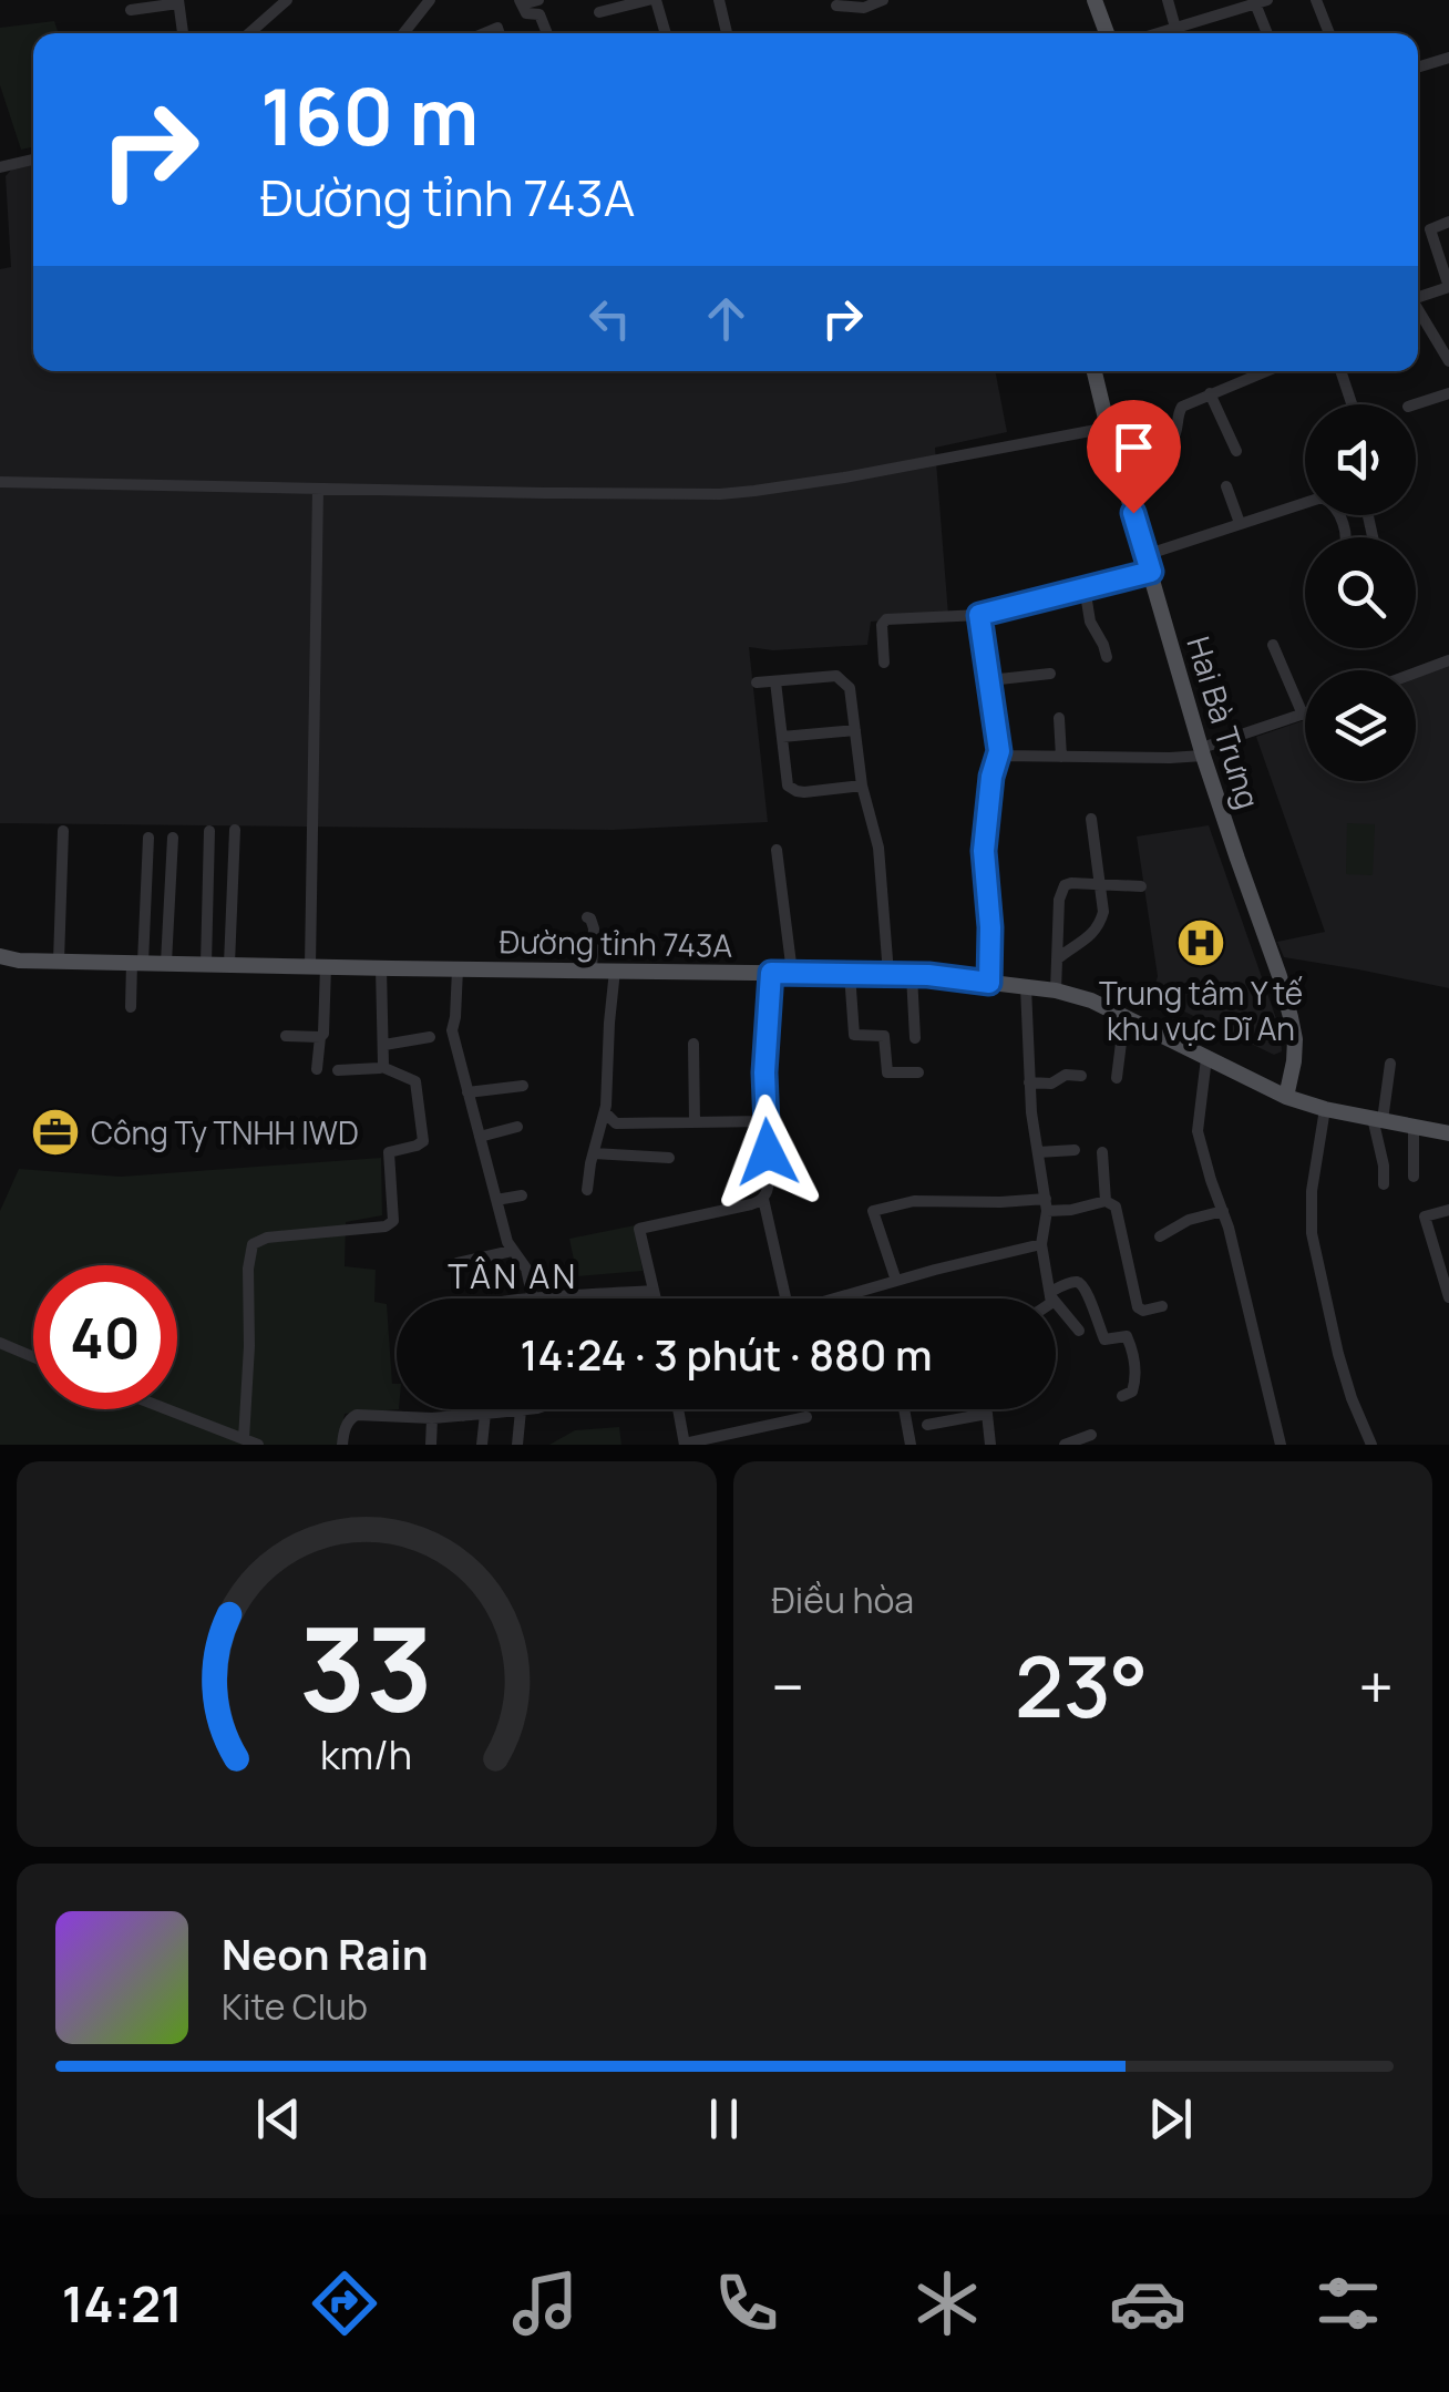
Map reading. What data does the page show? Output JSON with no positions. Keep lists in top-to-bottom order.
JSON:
{
  "streets": {
    "main road": ["Hai Bà Trưng", "Đường tỉnh 743A"]
  },
  "crossings": [
    ["Hai Bà Trưng", "Đường tỉnh 743A"]
  ],
  "districts": ["TÂN AN"],
  "places": {
    "hospital": ["Trung tâm Y tế khu vực Dĩ An"],
    "office": ["Công Ty TNHH IWD"]
  },
  "page": {
    "turn": ["160 m", "Đường tỉnh 743A"],
    "limit": "40",
    "trip": "14:24 · 3 phút · 880 m",
    "tile": "Điều hòa",
    "heat": ["−", "23°", "+"],
    "song": ["Neon Rain", "Kite Club"],
    "tabs": "14:21",
    "gauge": ["33", "km/h"]
  }
}
